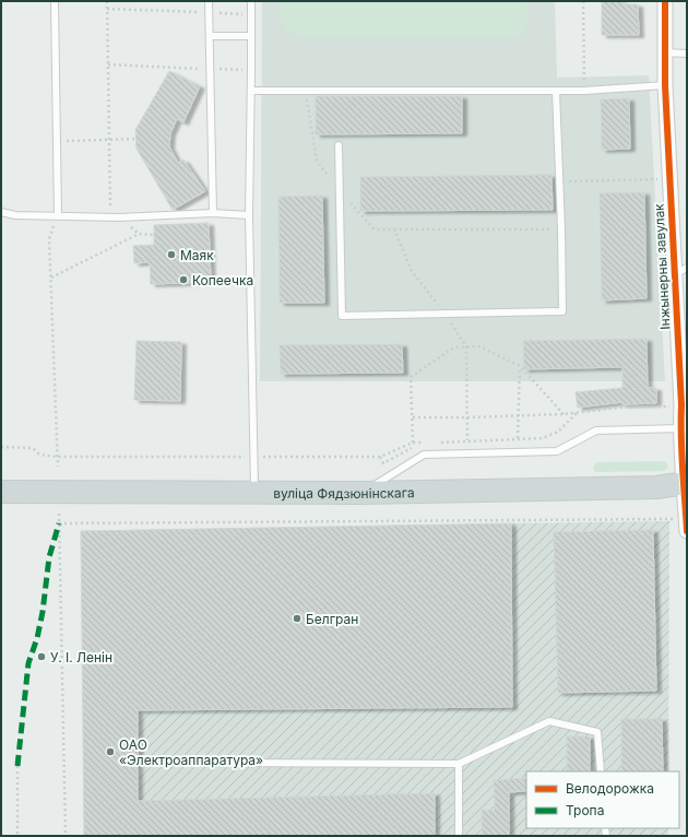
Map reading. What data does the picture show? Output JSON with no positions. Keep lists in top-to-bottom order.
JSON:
{
  "streets": {
    "main road": ["вуліца Фядзюнінскага"],
    "street": ["Інжынерны завулак"]
  },
  "crossings": [
    ["Інжынерны завулак", "вуліца Фядзюнінскага"]
  ],
  "places": [
    "Маяк",
    "Копеечка",
    "Белгран",
    "У. І. Ленін",
    "ОАО «Электроаппаратура»"
  ],
  "legend": ["Велодорожка", "Тропа"]
}
